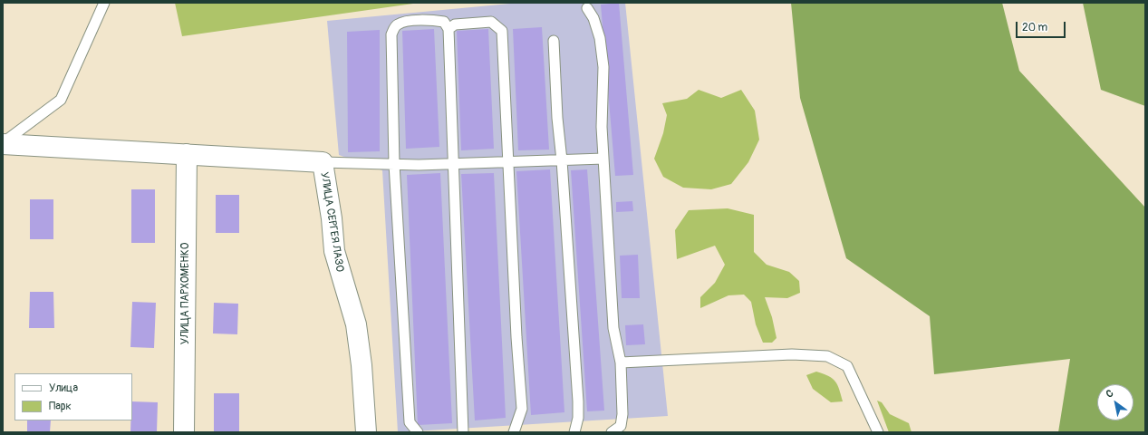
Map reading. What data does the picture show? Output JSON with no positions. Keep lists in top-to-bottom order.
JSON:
{
  "streets": {
    "street": ["УЛИЦА СЕРГЕЯ ЛАЗО", "УЛИЦА ПАРХОМЕНКО"]
  },
  "legend": ["Улица", "Парк"],
  "scale_bar": "20 m",
  "north": "top left"
}
